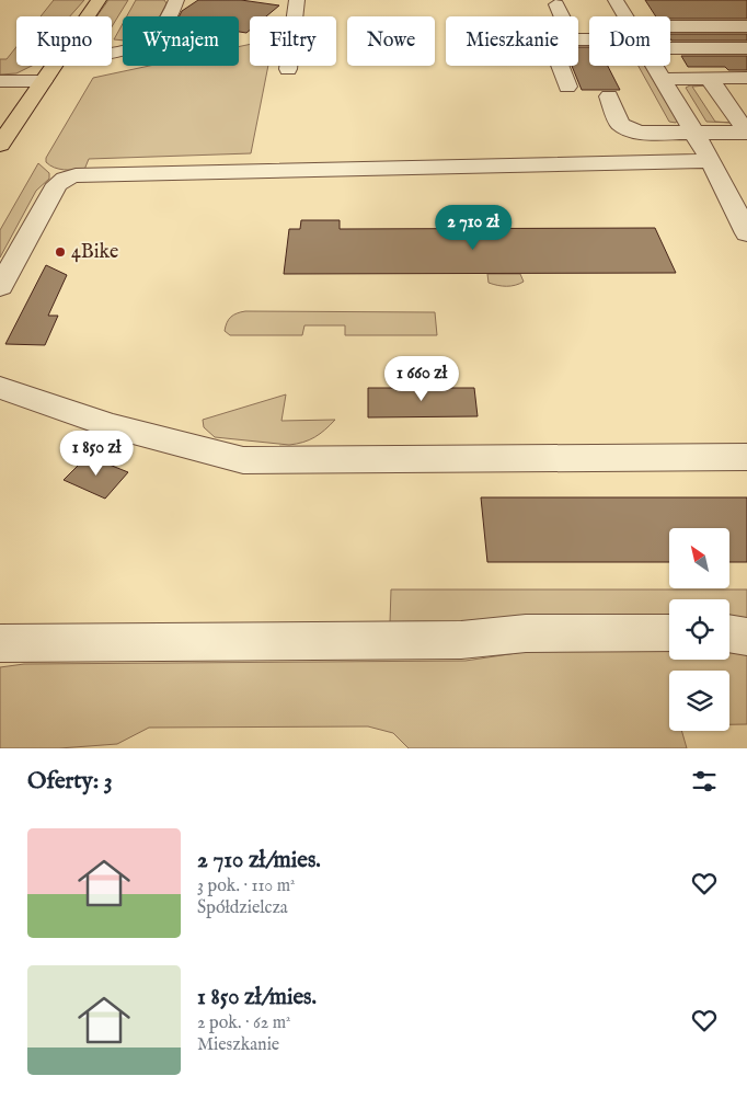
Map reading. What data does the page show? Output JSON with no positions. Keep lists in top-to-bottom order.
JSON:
{
  "places": ["4Bike"],
  "north": "top left",
  "page": {
    "chip": [
      "Kupno",
      "Wynajem",
      "Filtry",
      "Nowe",
      "Mieszkanie",
      "Dom"
    ],
    "price": ["2 710 zł", "1 660 zł", "1 850 zł"],
    "heading": "Oferty: 3",
    "list": [
      {
        "name": "2 710 zł/mies.",
        "note": "3 pok. · 110 m² · Spółdzielcza"
      },
      {
        "name": "1 850 zł/mies.",
        "note": "2 pok. · 62 m² · Mieszkanie"
      }
    ]
  }
}
